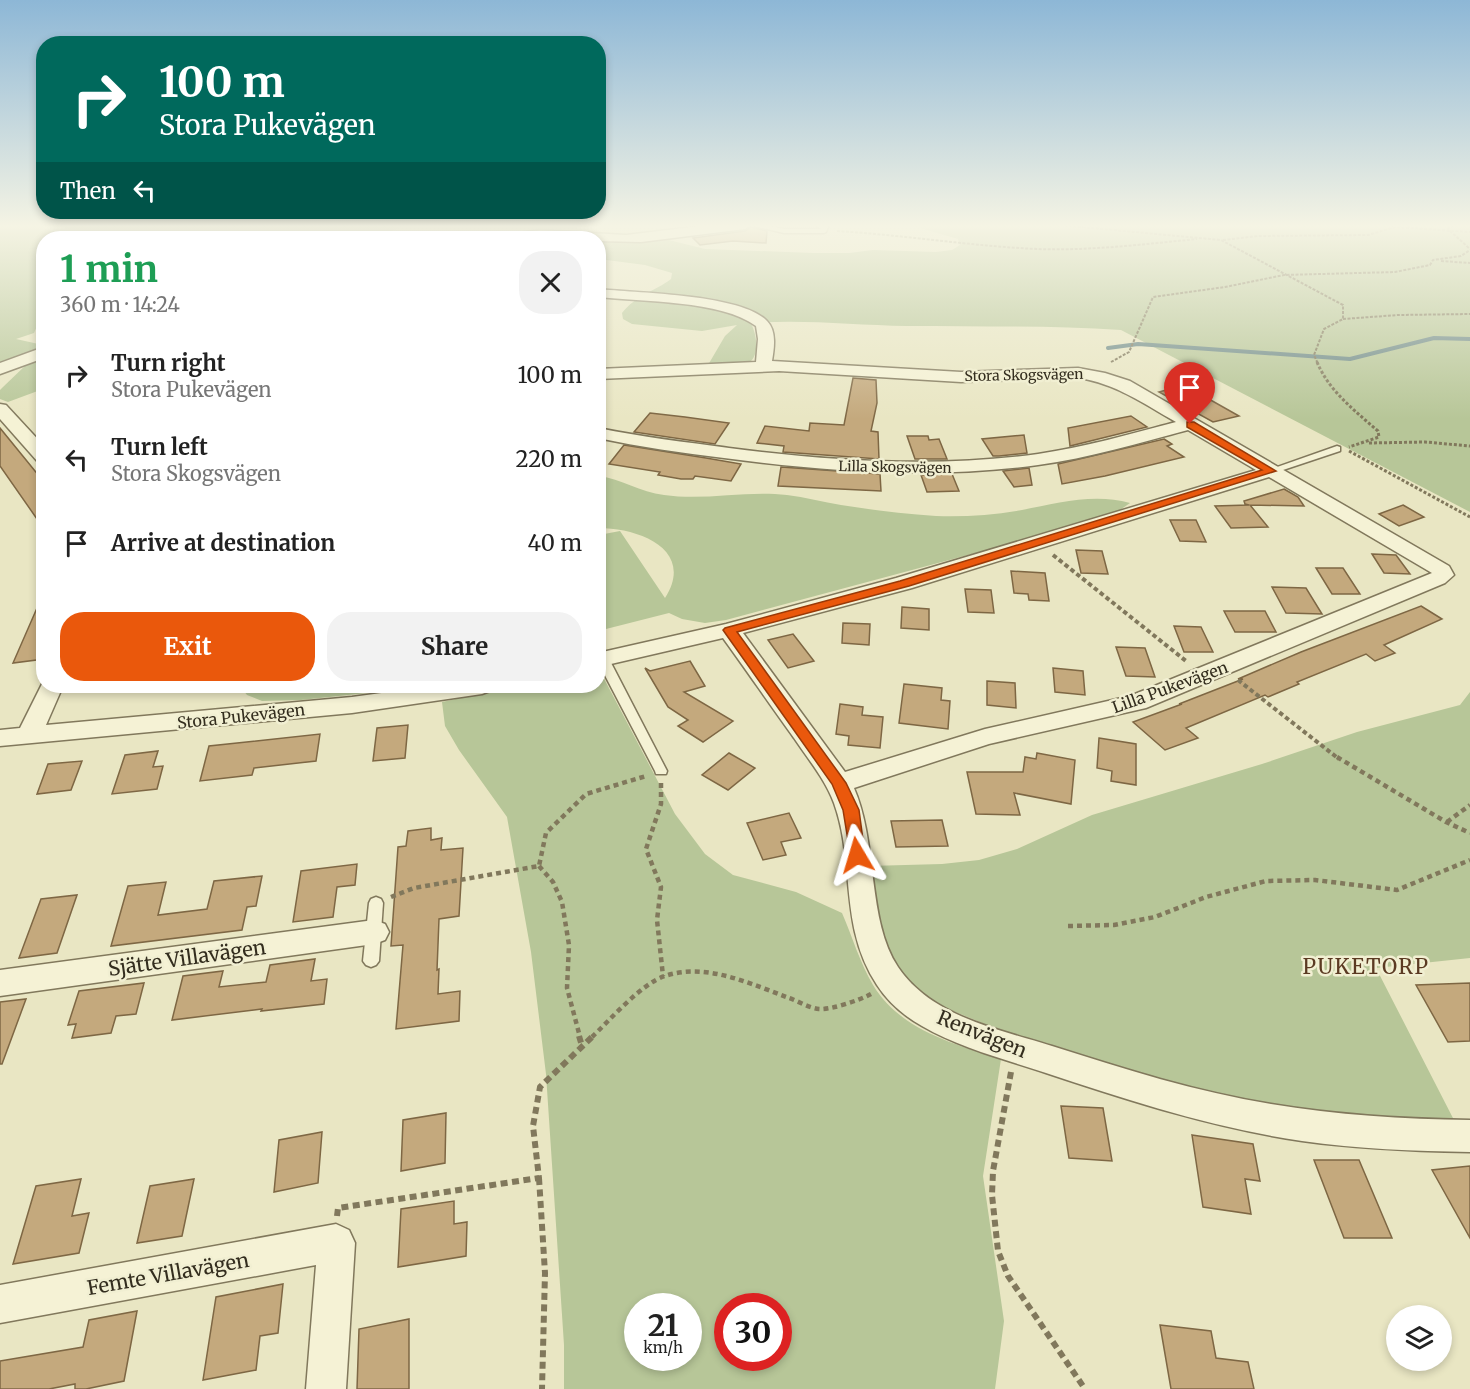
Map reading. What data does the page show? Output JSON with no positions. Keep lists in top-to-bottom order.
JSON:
{
  "streets": {
    "street": [
      "Stora Skogsvägen",
      "Lilla Skogsvägen",
      "Lilla Pukevägen",
      "Stora Pukevägen",
      "Sjätte Villavägen",
      "Renvägen",
      "Femte Villavägen"
    ]
  },
  "crossings": [
    ["Stora Skogsvägen", "Lilla Skogsvägen"],
    ["Stora Skogsvägen", "Lilla Pukevägen"],
    ["Lilla Pukevägen", "Renvägen"]
  ],
  "districts": ["PUKETORP"],
  "page": {
    "turn": ["100 m", "Stora Pukevägen"],
    "then": "Then",
    "heading": ["1 min", "360 m · 14:24"],
    "list": [
      {
        "name": "Turn right",
        "note": "Stora Pukevägen",
        "value": "100 m"
      },
      {
        "name": "Turn left",
        "note": "Stora Skogsvägen",
        "value": "220 m"
      },
      {
        "name": "Arrive at destination",
        "value": "40 m"
      }
    ],
    "buttons": ["Exit", "Share"],
    "speed": "21 km/h",
    "limit": "30"
  }
}
